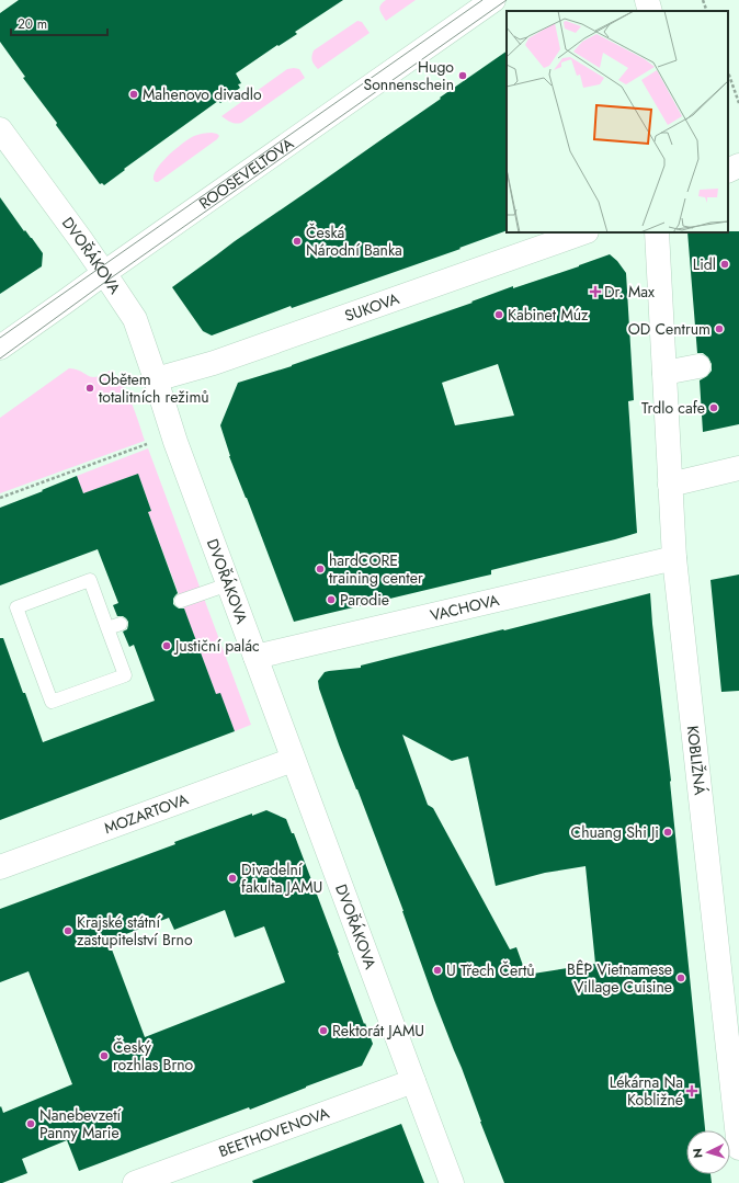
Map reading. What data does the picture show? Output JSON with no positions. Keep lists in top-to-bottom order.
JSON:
{
  "streets": {
    "street": [
      "ROOSEVELTOVA",
      "DVOŘÁKOVA",
      "SUKOVA",
      "VACHOVA",
      "KOBLIŽNÁ",
      "MOZARTOVA",
      "BEETHOVENOVA"
    ]
  },
  "crossings": [
    ["ROOSEVELTOVA", "DVOŘÁKOVA"],
    ["DVOŘÁKOVA", "SUKOVA"],
    ["DVOŘÁKOVA", "VACHOVA"],
    ["DVOŘÁKOVA", "MOZARTOVA"],
    ["DVOŘÁKOVA", "BEETHOVENOVA"],
    ["VACHOVA", "KOBLIŽNÁ"]
  ],
  "places": {
    "other": [
      "Hugo Sonnenschein",
      "Mahenovo divadlo",
      "Česká Národní Banka",
      "Lidl",
      "Kabinet Múz",
      "OD Centrum",
      "Obětem totalitních režimů",
      "Trdlo cafe",
      "hardCORE training center",
      "Parodie",
      "Justiční palác",
      "Chuang Shi Ji",
      "Divadelní fakulta JAMU",
      "Krajské státní zastupitelství Brno",
      "U Třech Čertů",
      "BẾP Vietnamese Village Cuisine",
      "Rektorát JAMU",
      "Český rozhlas Brno",
      "Nanebevzetí Panny Marie"
    ],
    "health": ["Dr. Max", "Lékárna Na Kobližné"]
  },
  "scale_bar": "20 m",
  "north": "left"
}
